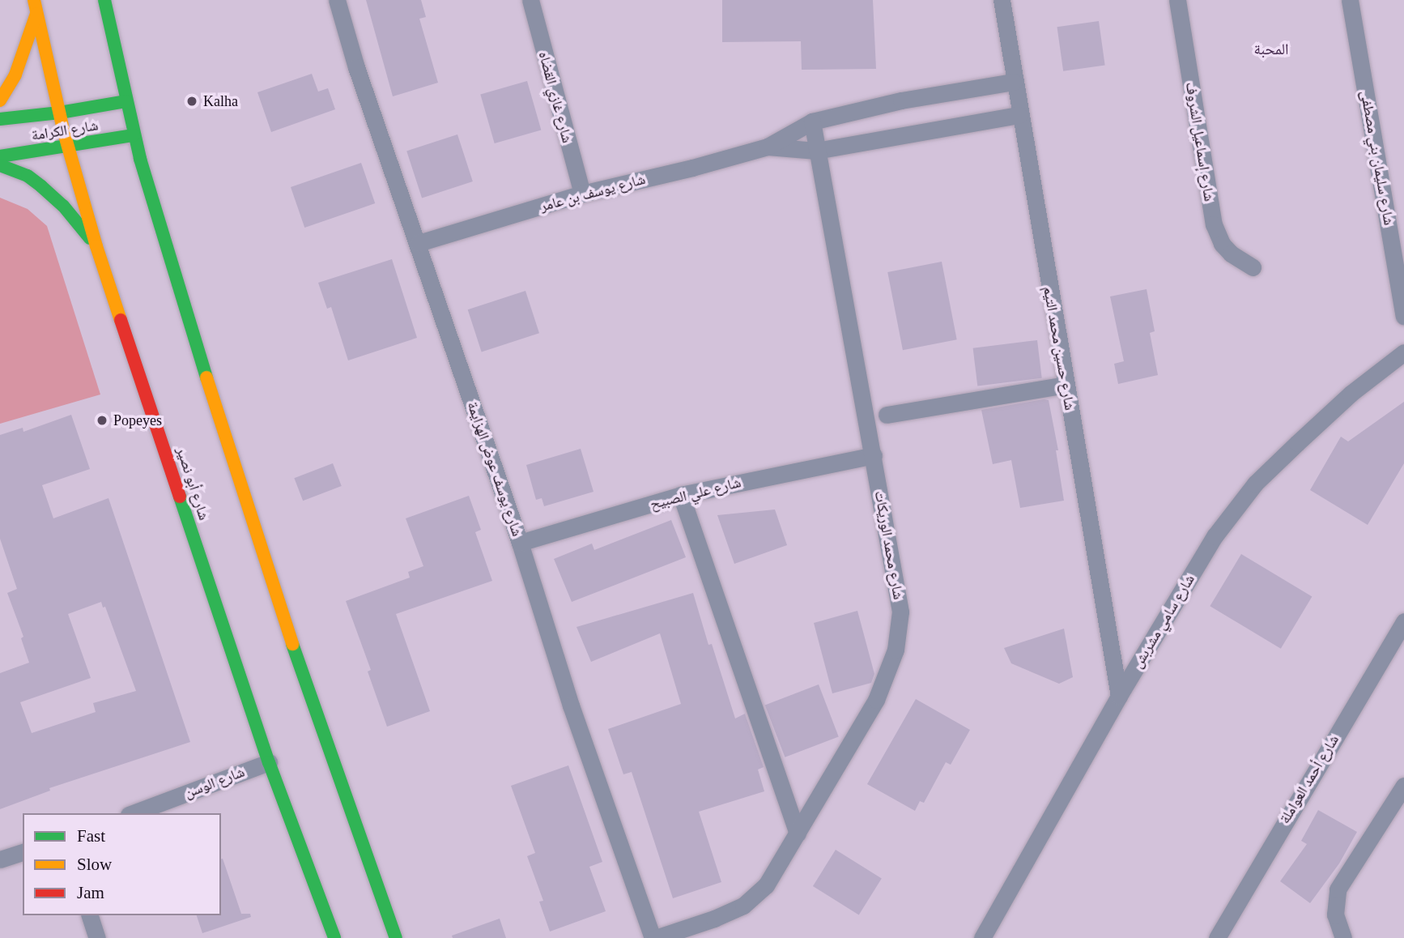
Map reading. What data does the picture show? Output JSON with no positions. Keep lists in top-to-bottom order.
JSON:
{
  "streets": {
    "main road": ["شارع الكرامة", "شارع أبو نصير"],
    "street": [
      "شارع غازي القضاه",
      "شارع إسماعيل الشروف",
      "شارع سليمان بني مصطفى",
      "شارع يوسف بن عامر",
      "شارع حسين محمد التيم",
      "شارع يوسف عوض الهزايمة",
      "شارع علي الصبيح",
      "شارع محمد الوريكات",
      "شارع سامي مشربش",
      "شارع أحمد العواملة",
      "شارع الوسن"
    ]
  },
  "crossings": [
    ["شارع غازي القضاه", "شارع يوسف بن عامر"],
    ["شارع الكرامة", "شارع أبو نصير"],
    ["شارع يوسف بن عامر", "شارع حسين محمد التيم"],
    ["شارع يوسف بن عامر", "شارع يوسف عوض الهزايمة"],
    ["شارع يوسف بن عامر", "شارع محمد الوريكات"],
    ["شارع حسين محمد التيم", "شارع سامي مشربش"],
    ["شارع يوسف عوض الهزايمة", "شارع علي الصبيح"],
    ["شارع يوسف عوض الهزايمة", "شارع محمد الوريكات"],
    ["شارع أبو نصير", "شارع الوسن"],
    ["شارع علي الصبيح", "شارع محمد الوريكات"]
  ],
  "districts": ["المحبة"],
  "places": ["Kalha", "Popeyes"],
  "legend": ["Fast", "Slow", "Jam"]
}
